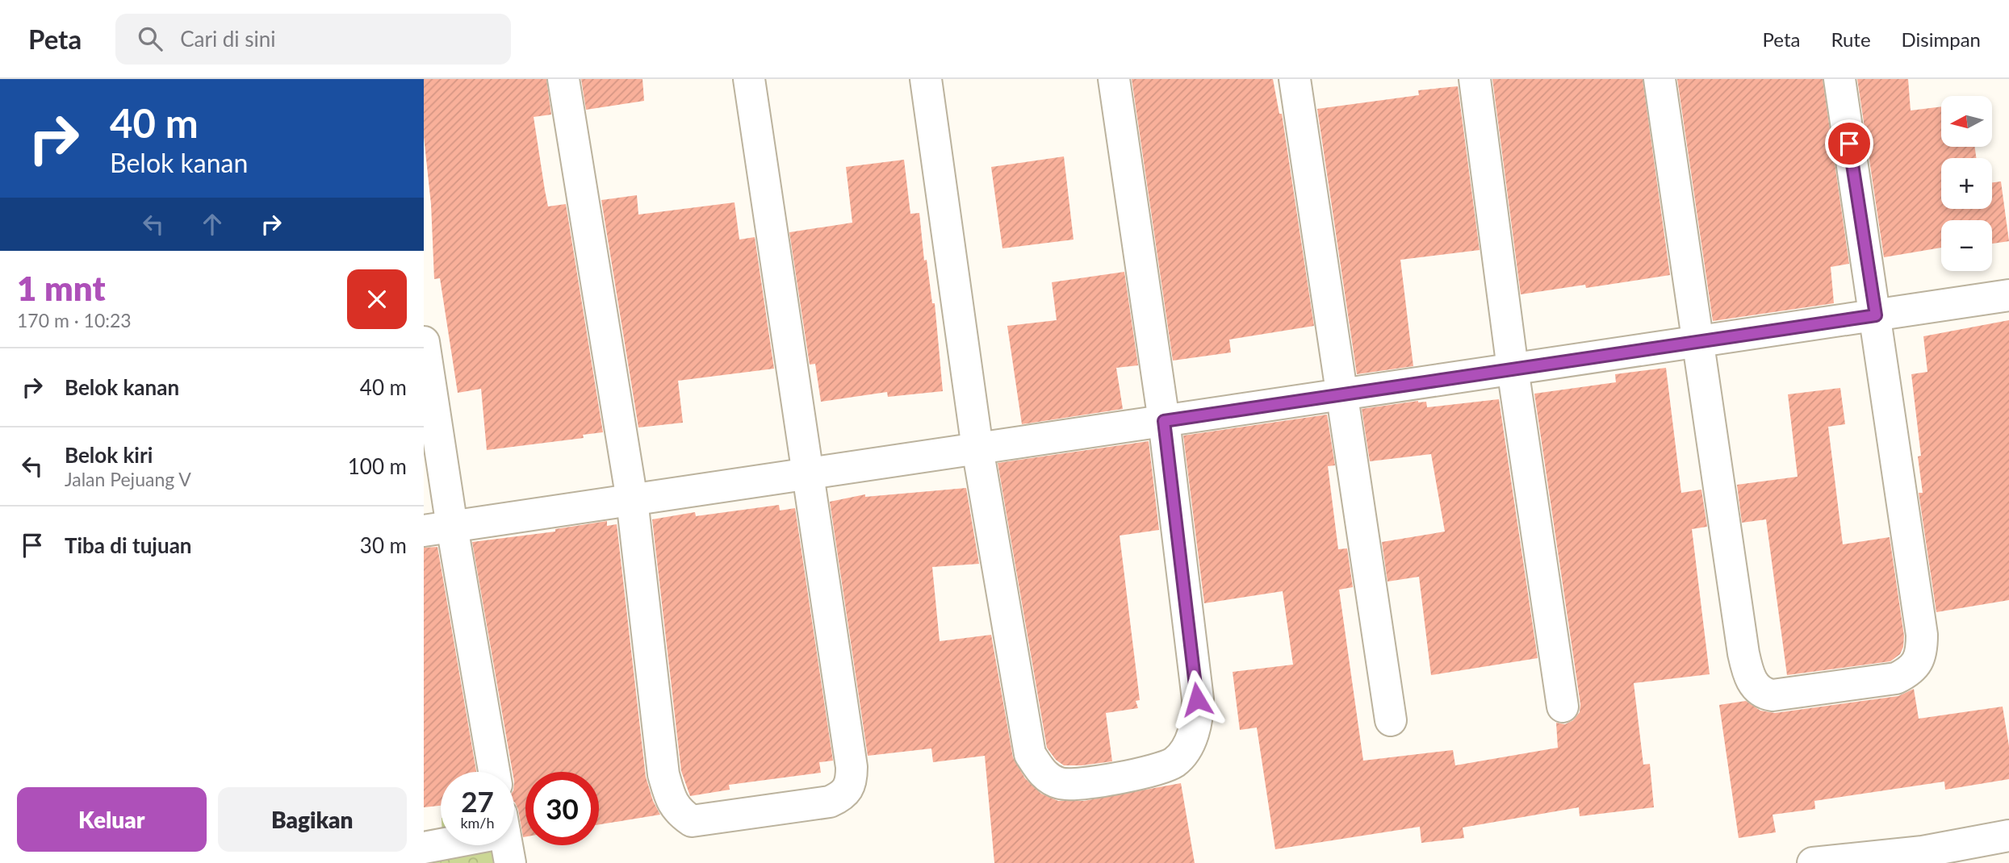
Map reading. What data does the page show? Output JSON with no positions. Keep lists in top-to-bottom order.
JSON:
{
  "north": "left",
  "page": {
    "header": "Peta",
    "search": "Cari di sini",
    "nav": ["Peta", "Rute", "Disimpan"],
    "turn": ["40 m", "Belok kanan"],
    "map_buttons": ["+", "−"],
    "heading": ["1 mnt", "170 m · 10:23"],
    "list": [
      {
        "name": "Belok kanan",
        "value": "40 m"
      },
      {
        "name": "Belok kiri",
        "note": "Jalan Pejuang V",
        "value": "100 m"
      },
      {
        "name": "Tiba di tujuan",
        "value": "30 m"
      }
    ],
    "speed": "27 km/h",
    "limit": "30",
    "buttons": ["Keluar", "Bagikan"]
  }
}
